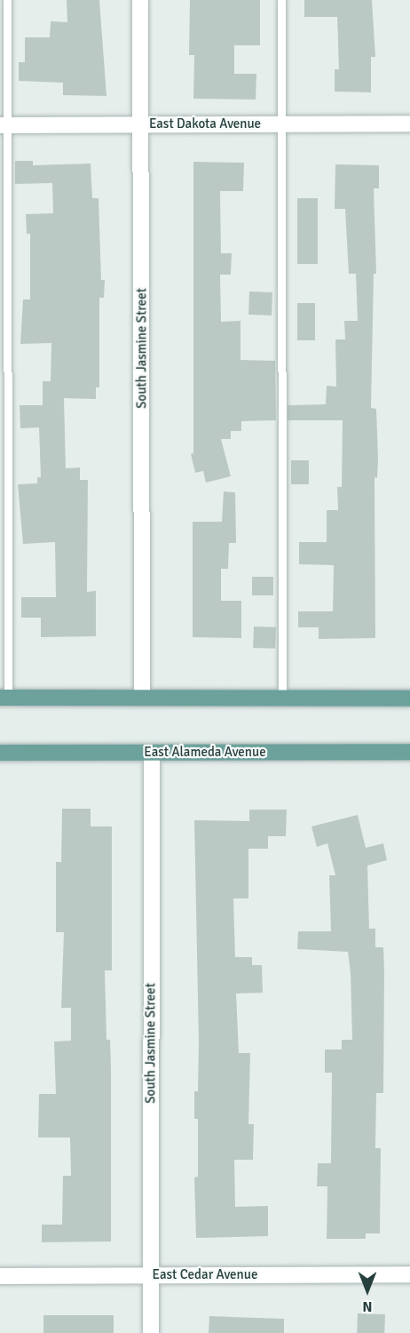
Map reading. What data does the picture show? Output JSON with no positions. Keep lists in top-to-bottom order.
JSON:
{
  "streets": {
    "main road": ["East Alameda Avenue"],
    "street": ["East Dakota Avenue", "South Jasmine Street", "East Cedar Avenue"]
  },
  "crossings": [
    ["East Dakota Avenue", "South Jasmine Street"],
    ["South Jasmine Street", "East Alameda Avenue"],
    ["South Jasmine Street", "East Cedar Avenue"]
  ],
  "north": "bottom"
}
